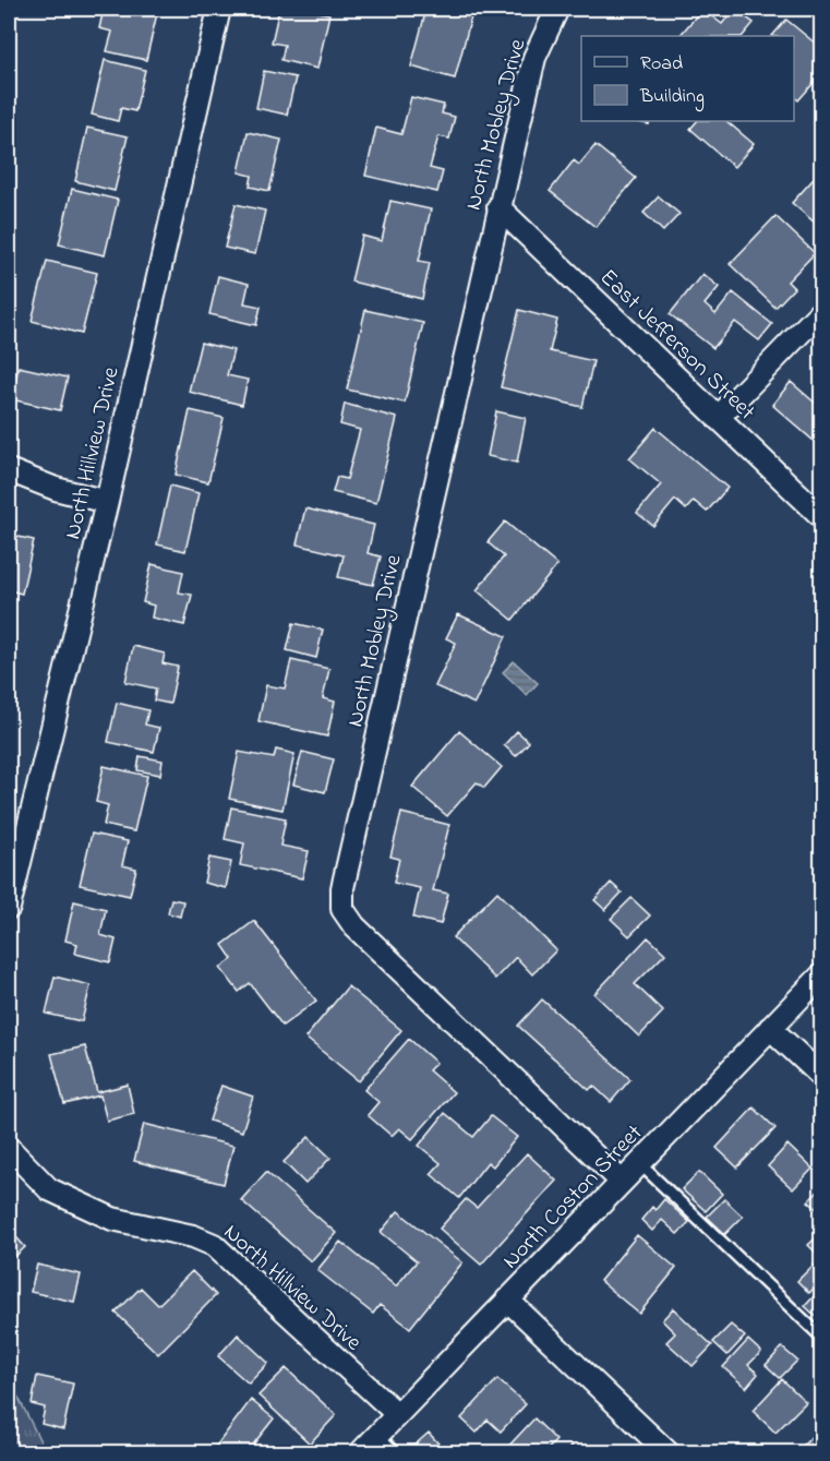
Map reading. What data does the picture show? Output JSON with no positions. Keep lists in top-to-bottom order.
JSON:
{
  "streets": {
    "street": [
      "North Mobley Drive",
      "East Jefferson Street",
      "North Hillview Drive",
      "North Coston Street"
    ]
  },
  "crossings": [
    ["North Mobley Drive", "East Jefferson Street"],
    ["North Mobley Drive", "North Coston Street"],
    ["North Hillview Drive", "North Coston Street"]
  ],
  "legend": ["Road", "Building"]
}
